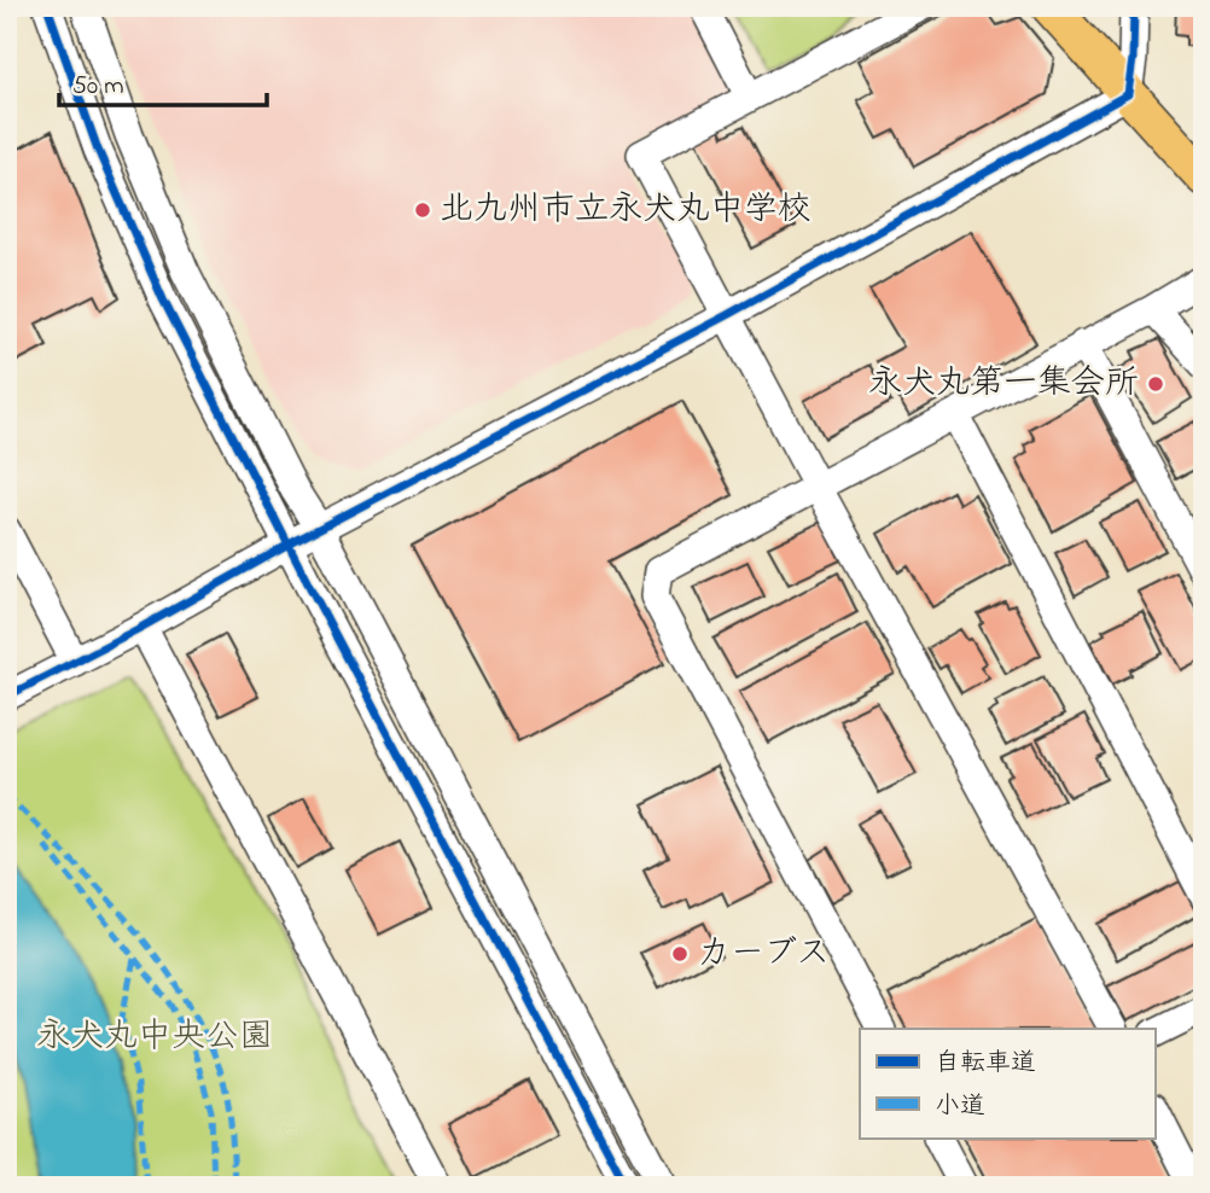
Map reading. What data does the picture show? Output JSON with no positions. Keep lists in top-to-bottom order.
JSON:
{
  "parks": ["永犬丸中央公園"],
  "places": ["北九州市立永犬丸中学校", "永犬丸第一集会所", "カーブス"],
  "legend": ["自転車道", "小道"],
  "scale_bar": "50 m"
}
